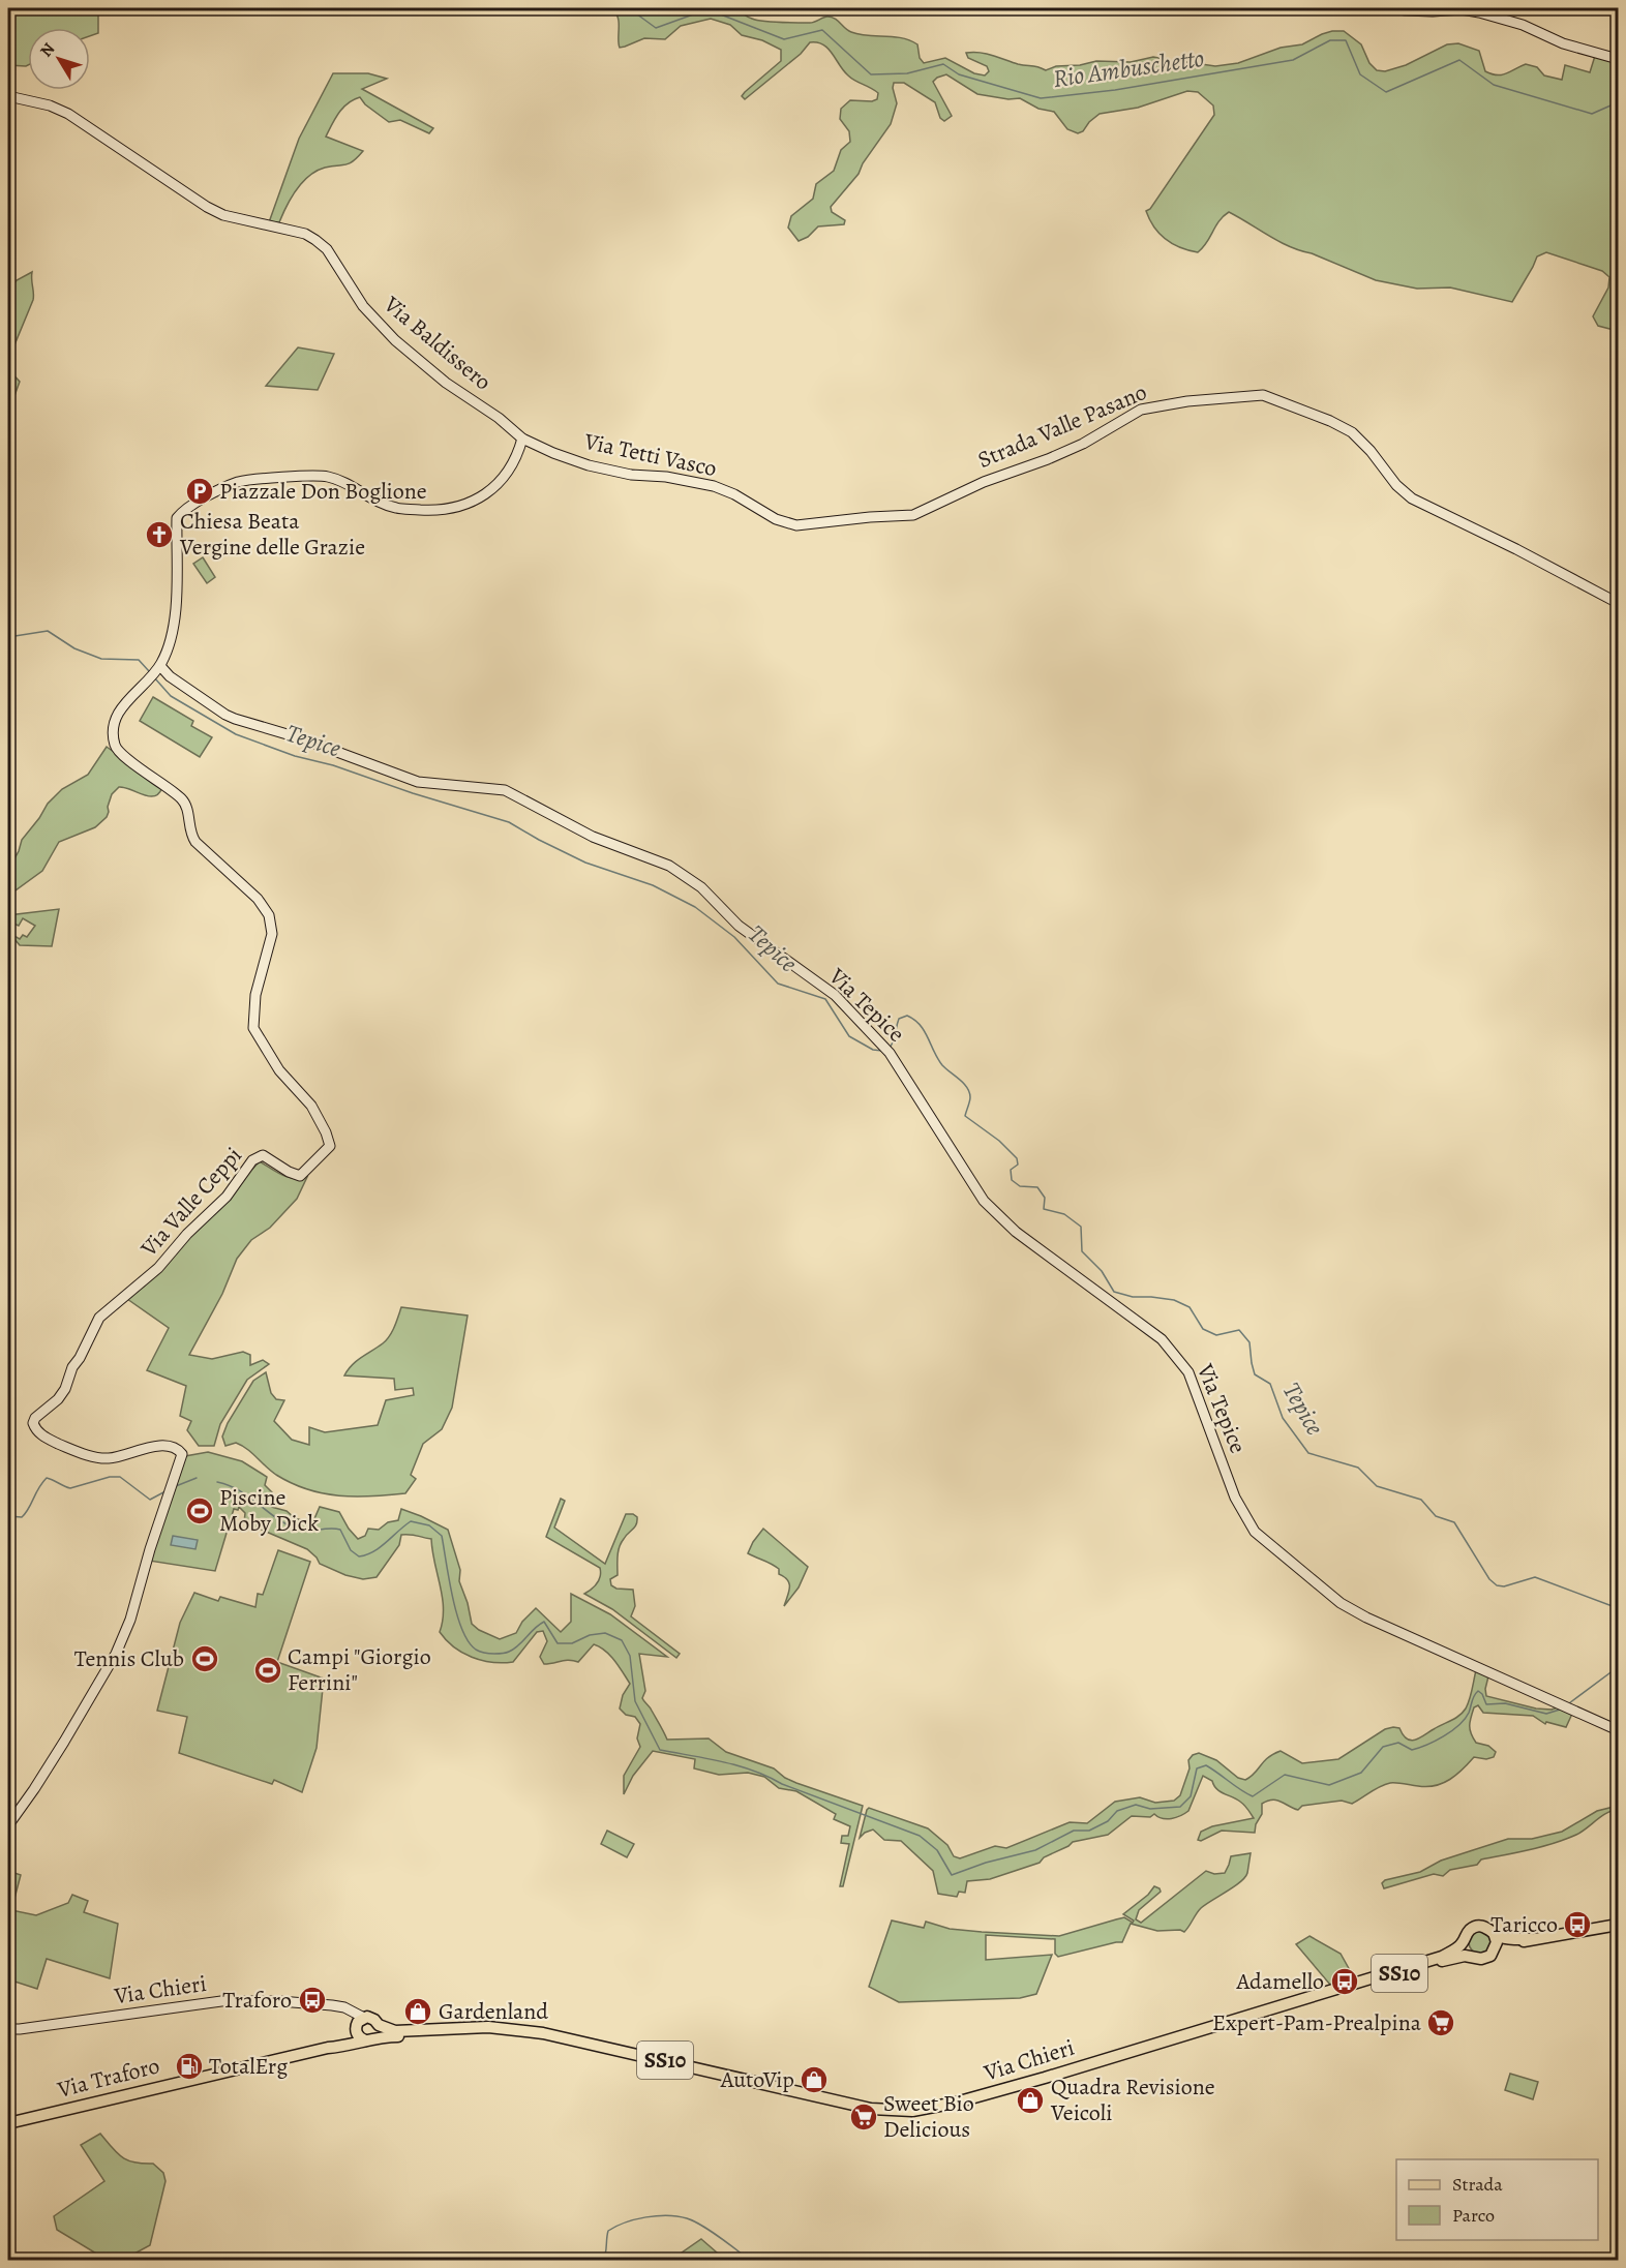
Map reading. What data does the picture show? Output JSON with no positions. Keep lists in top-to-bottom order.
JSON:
{
  "streets": {
    "main road": ["SS10", "Via Chieri", "Via Traforo"],
    "street": [
      "Via Baldissero",
      "Strada Valle Pasano",
      "Via Tetti Vasco",
      "Via Tepice",
      "Via Valle Ceppi"
    ]
  },
  "crossings": [
    ["Via Baldissero", "Via Tetti Vasco"],
    ["Strada Valle Pasano", "Via Tetti Vasco"],
    ["Via Tepice", "Via Valle Ceppi"],
    ["Via Chieri", "Via Traforo"]
  ],
  "water": ["Rio Ambuschetto", "Tepice"],
  "places": {
    "parking": ["Piazzale Don Boglione"],
    "church": ["Chiesa Beata Vergine delle Grazie"],
    "sports": ["Piscine Moby Dick", "Tennis Club", "Campi \"Giorgio Ferrini\""],
    "bus stop": ["Taricco", "Adamello", "Traforo"],
    "shop": ["Gardenland", "AutoVip", "Quadra Revisione Veicoli"],
    "supermarket": ["Expert-Pam-Prealpina", "Sweet Bio Delicious"],
    "fuel station": ["TotalErg"]
  },
  "legend": ["Strada", "Parco"],
  "north": "top left"
}
